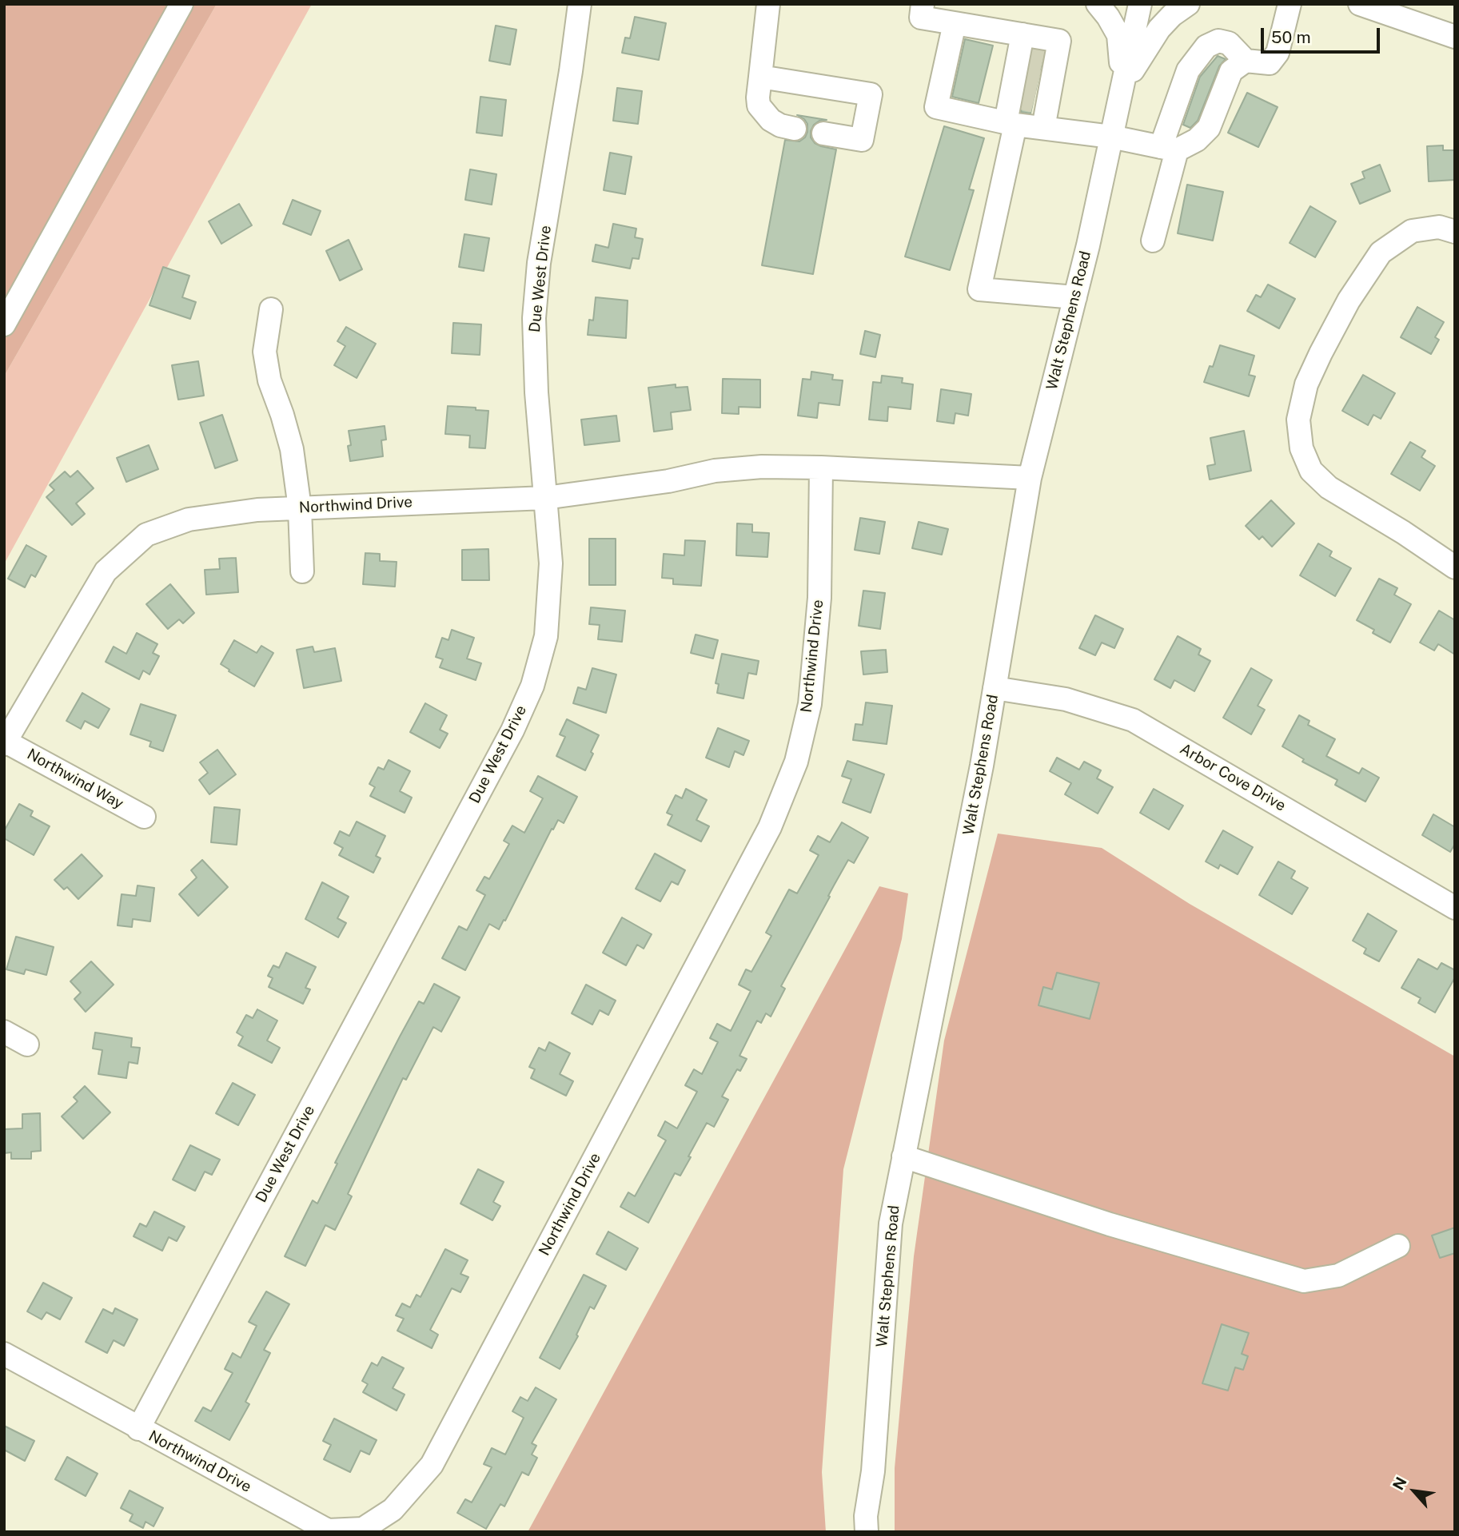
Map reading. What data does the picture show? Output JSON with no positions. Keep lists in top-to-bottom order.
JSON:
{
  "streets": {
    "street": [
      "Due West Drive",
      "Walt Stephens Road",
      "Northwind Drive",
      "Arbor Cove Drive",
      "Northwind Way"
    ]
  },
  "crossings": [
    ["Due West Drive", "Northwind Drive"],
    ["Walt Stephens Road", "Northwind Drive"],
    ["Walt Stephens Road", "Arbor Cove Drive"],
    ["Northwind Drive", "Northwind Way"]
  ],
  "scale_bar": "50 m",
  "north": "top left"
}
